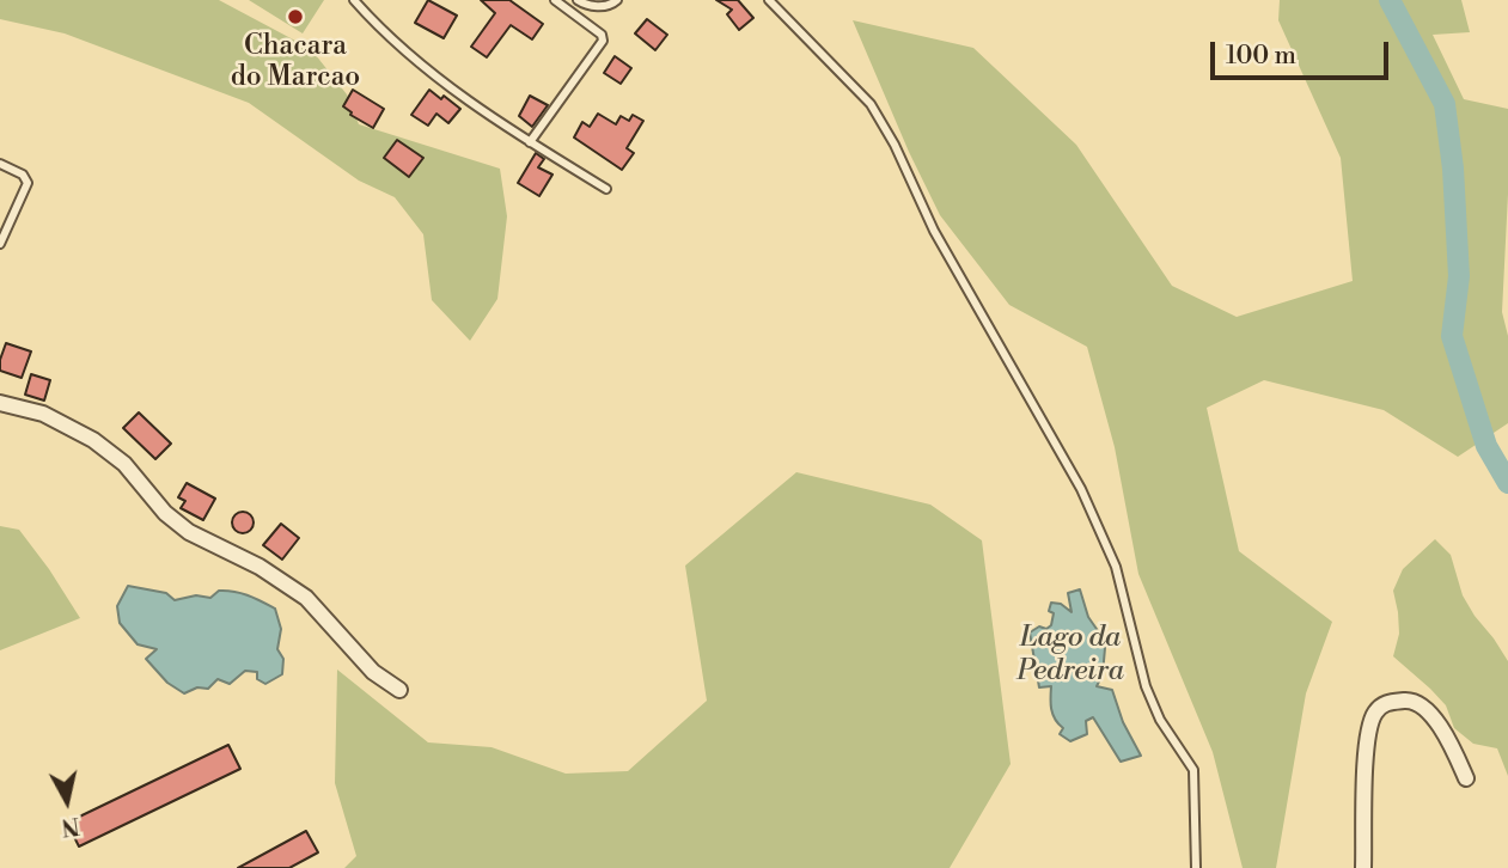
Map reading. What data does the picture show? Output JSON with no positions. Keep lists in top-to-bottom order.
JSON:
{
  "water": ["Lago da Pedreira"],
  "places": ["Chacara do Marcao"],
  "scale_bar": "100 m",
  "north": "bottom"
}
